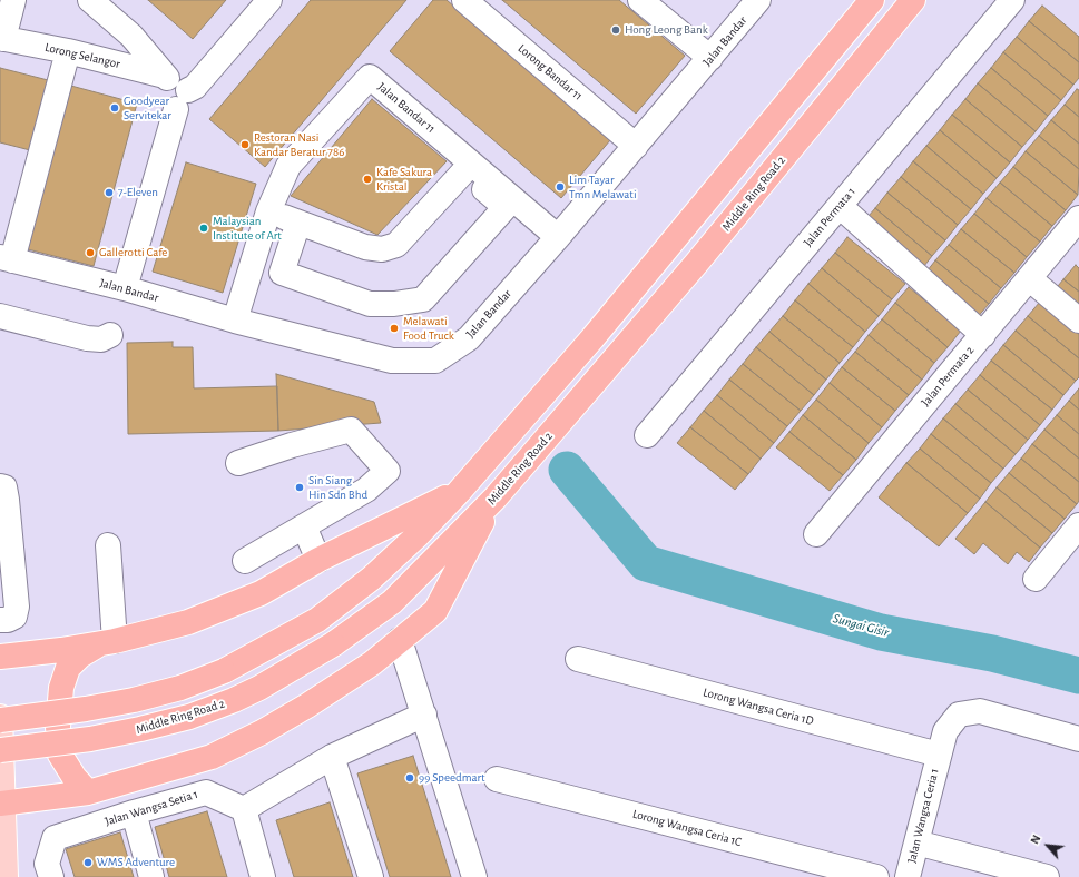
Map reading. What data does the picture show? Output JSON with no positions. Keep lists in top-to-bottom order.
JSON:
{
  "streets": {
    "highway": ["Middle Ring Road 2"],
    "street": [
      "Jalan Bandar",
      "Lorong Selangor",
      "Lorong Bandar 11",
      "Jalan Bandar 11",
      "Jalan Permata 1",
      "Jalan Permata 2",
      "Lorong Wangsa Ceria 1D",
      "Jalan Wangsa Setia 1",
      "Jalan Wangsa Ceria 1",
      "Lorong Wangsa Ceria 1C"
    ]
  },
  "crossings": [
    ["Jalan Bandar", "Lorong Bandar 11"],
    ["Jalan Bandar", "Jalan Bandar 11"],
    ["Lorong Wangsa Ceria 1D", "Jalan Wangsa Ceria 1"]
  ],
  "water": ["Sungai Gisir"],
  "places": [
    "Hong Leong Bank",
    "Goodyear Servitekar",
    "Restoran Nasi Kandar Beratur 786",
    "Kafe Sakura Kristal",
    "Lim Tayar Tmn Melawati",
    "7-Eleven",
    "Malaysian Institute of Art",
    "Gallerotti Cafe",
    "Melawati Food Truck",
    "Sin Siang Hin Sdn Bhd",
    "99 Speedmart",
    "WMS Adventure"
  ],
  "north": "top left"
}
